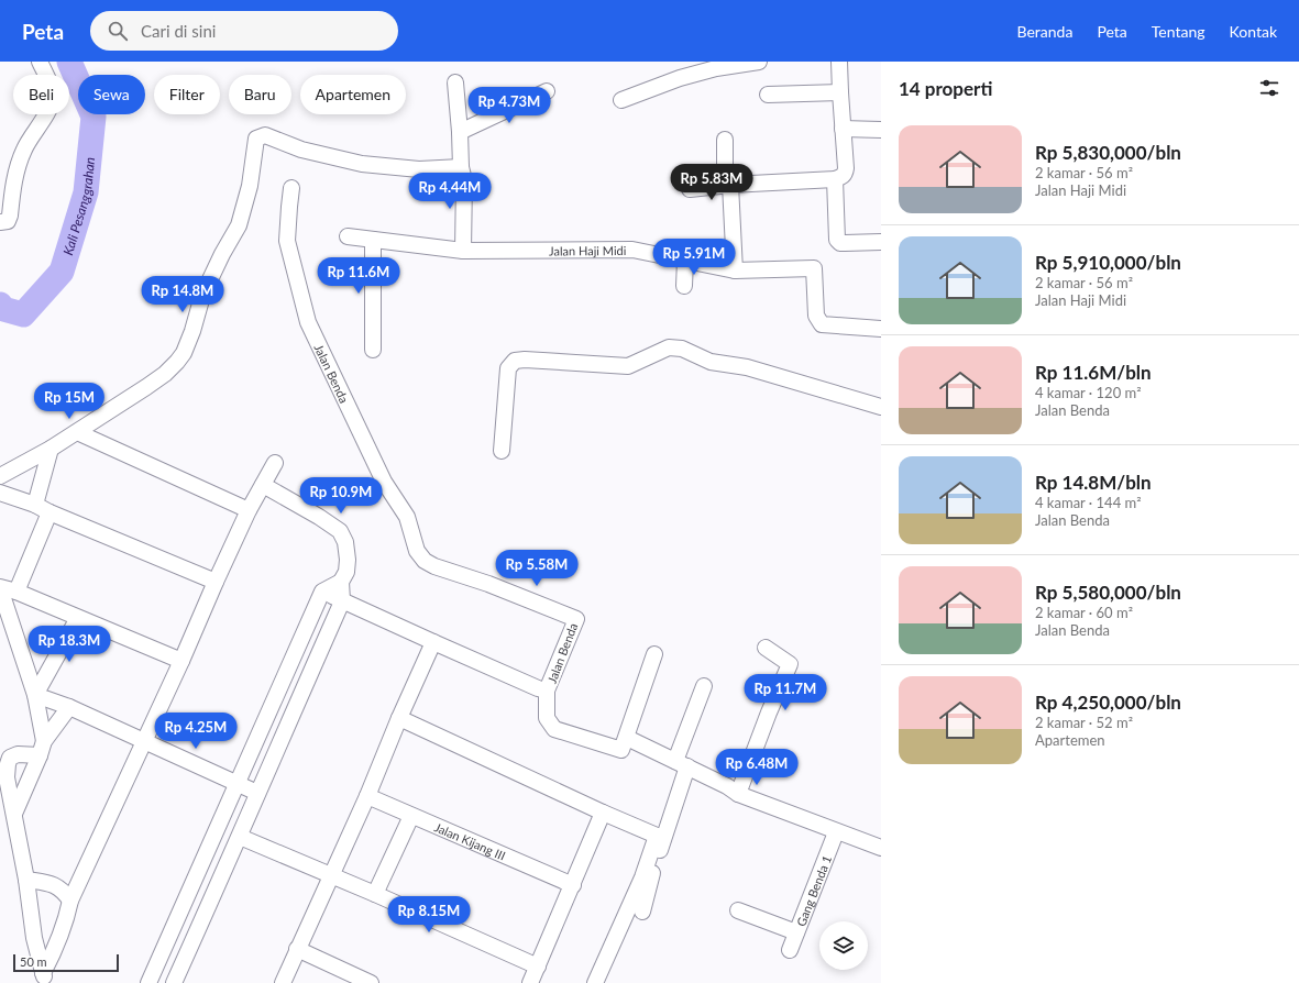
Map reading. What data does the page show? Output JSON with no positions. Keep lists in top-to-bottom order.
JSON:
{
  "streets": {
    "street": [
      "Jalan Haji Midi",
      "Jalan Benda",
      "Jalan Kijang III",
      "Gang Benda 1"
    ]
  },
  "water": ["Kali Pesanggrahan"],
  "scale_bar": "50 m",
  "page": {
    "header": "Peta",
    "search": "Cari di sini",
    "nav": [
      "Beranda",
      "Peta",
      "Tentang",
      "Kontak"
    ],
    "heading": "14 properti",
    "chip": [
      "Beli",
      "Sewa",
      "Filter",
      "Baru",
      "Apartemen"
    ],
    "price": [
      "Rp 4.73M",
      "Rp 5.83M",
      "Rp 4.44M",
      "Rp 5.91M",
      "Rp 11.6M",
      "Rp 14.8M",
      "Rp 15M",
      "Rp 10.9M",
      "Rp 5.58M",
      "Rp 18.3M",
      "Rp 11.7M",
      "Rp 4.25M",
      "Rp 6.48M",
      "Rp 8.15M"
    ],
    "list": [
      {
        "name": "Rp 5,830,000/bln",
        "note": "2 kamar · 56 m² · Jalan Haji Midi"
      },
      {
        "name": "Rp 5,910,000/bln",
        "note": "2 kamar · 56 m² · Jalan Haji Midi"
      },
      {
        "name": "Rp 11.6M/bln",
        "note": "4 kamar · 120 m² · Jalan Benda"
      },
      {
        "name": "Rp 14.8M/bln",
        "note": "4 kamar · 144 m² · Jalan Benda"
      },
      {
        "name": "Rp 5,580,000/bln",
        "note": "2 kamar · 60 m² · Jalan Benda"
      },
      {
        "name": "Rp 4,250,000/bln",
        "note": "2 kamar · 52 m² · Apartemen"
      }
    ],
    "scale": "50 m"
  }
}
